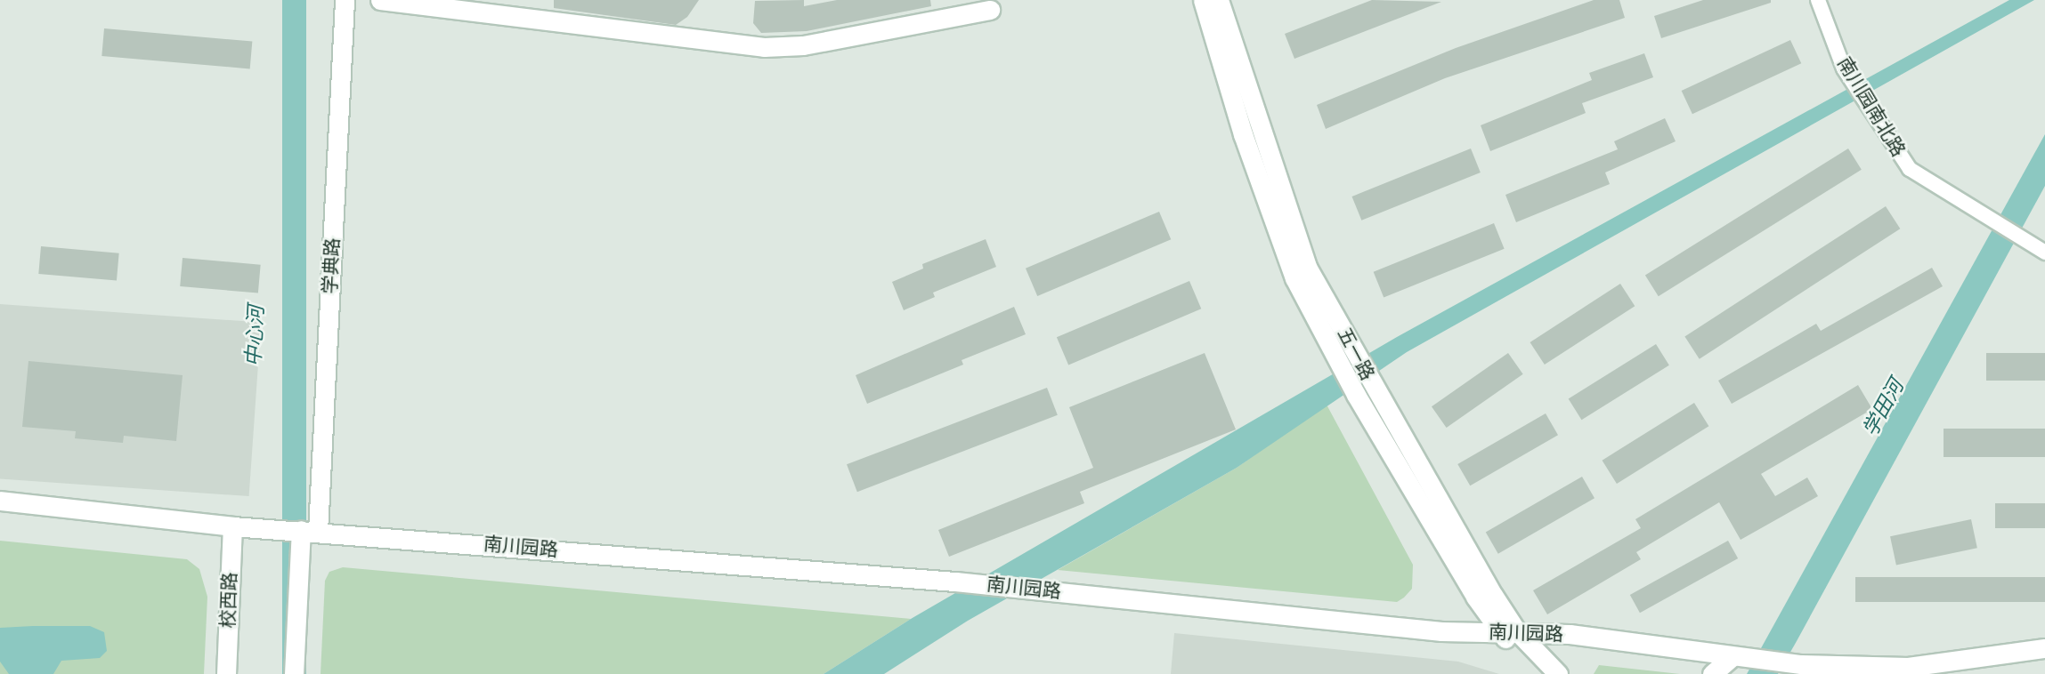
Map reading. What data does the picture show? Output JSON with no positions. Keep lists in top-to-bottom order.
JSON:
{
  "streets": {
    "street": [
      "南川园南北路",
      "学典路",
      "五一路",
      "南川园路",
      "校西路"
    ]
  },
  "crossings": [
    ["学典路", "南川园路"],
    ["五一路", "南川园路"],
    ["南川园路", "校西路"]
  ],
  "water": ["中心河", "学田河"]
}
